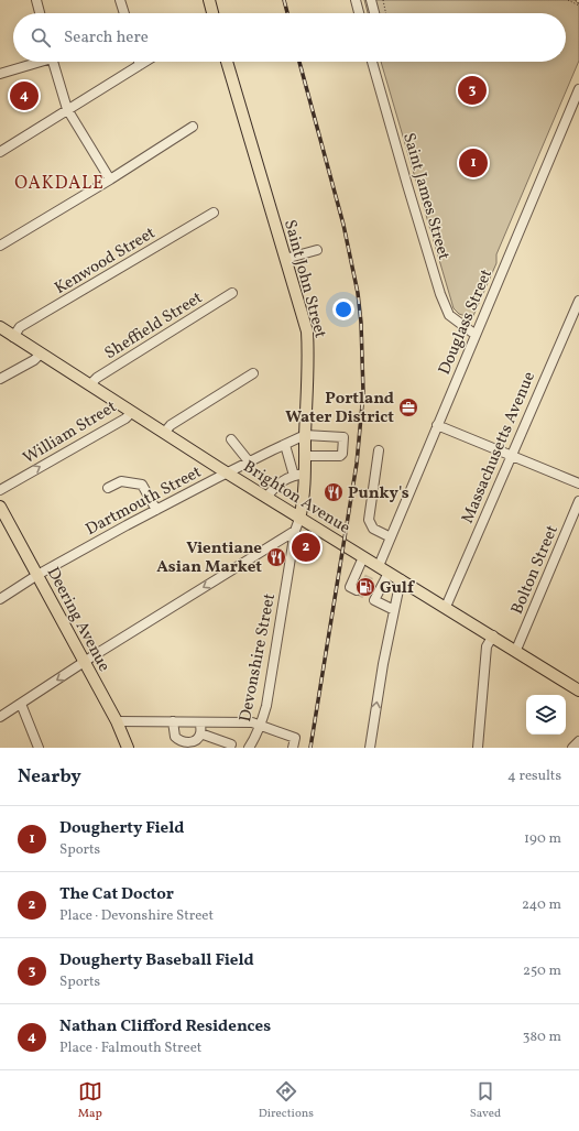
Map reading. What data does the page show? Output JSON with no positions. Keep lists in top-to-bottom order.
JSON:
{
  "streets": {
    "main road": ["Saint John Street", "Brighton Avenue", "Deering Avenue"],
    "street": [
      "Saint James Street",
      "Kenwood Street",
      "Douglass Street",
      "Sheffield Street",
      "William Street",
      "Massachusetts Avenue",
      "Dartmouth Street",
      "Bolton Street",
      "Devonshire Street"
    ]
  },
  "crossings": [
    ["Saint James Street", "Douglass Street"],
    ["Kenwood Street", "Brighton Avenue"],
    ["Saint John Street", "Brighton Avenue"],
    ["Saint John Street", "Dartmouth Street"],
    ["Saint John Street", "Devonshire Street"],
    ["Douglass Street", "Brighton Avenue"],
    ["Sheffield Street", "Brighton Avenue"],
    ["William Street", "Brighton Avenue"],
    ["Massachusetts Avenue", "Brighton Avenue"],
    ["Brighton Avenue", "Dartmouth Street"],
    ["Brighton Avenue", "Bolton Street"],
    ["Brighton Avenue", "Devonshire Street"],
    ["Dartmouth Street", "Deering Avenue"]
  ],
  "one_way": ["William Street"],
  "districts": ["OAKDALE"],
  "places": {
    "office": ["Portland Water District"],
    "restaurant": ["Punky's", "Vientiane Asian Market"],
    "fuel station": ["Gulf"]
  },
  "page": {
    "search": "Search here",
    "pins": [
      "3",
      "4",
      "1",
      "2"
    ],
    "heading": ["Nearby", "4 results"],
    "list": [
      {
        "mark": "1",
        "name": "Dougherty Field",
        "note": "Sports",
        "value": "190 m"
      },
      {
        "mark": "2",
        "name": "The Cat Doctor",
        "note": "Place · Devonshire Street",
        "value": "240 m"
      },
      {
        "mark": "3",
        "name": "Dougherty Baseball Field",
        "note": "Sports",
        "value": "250 m"
      },
      {
        "mark": "4",
        "name": "Nathan Clifford Residences",
        "note": "Place · Falmouth Street",
        "value": "380 m"
      }
    ],
    "nav": ["Map", "Directions", "Saved"]
  }
}
